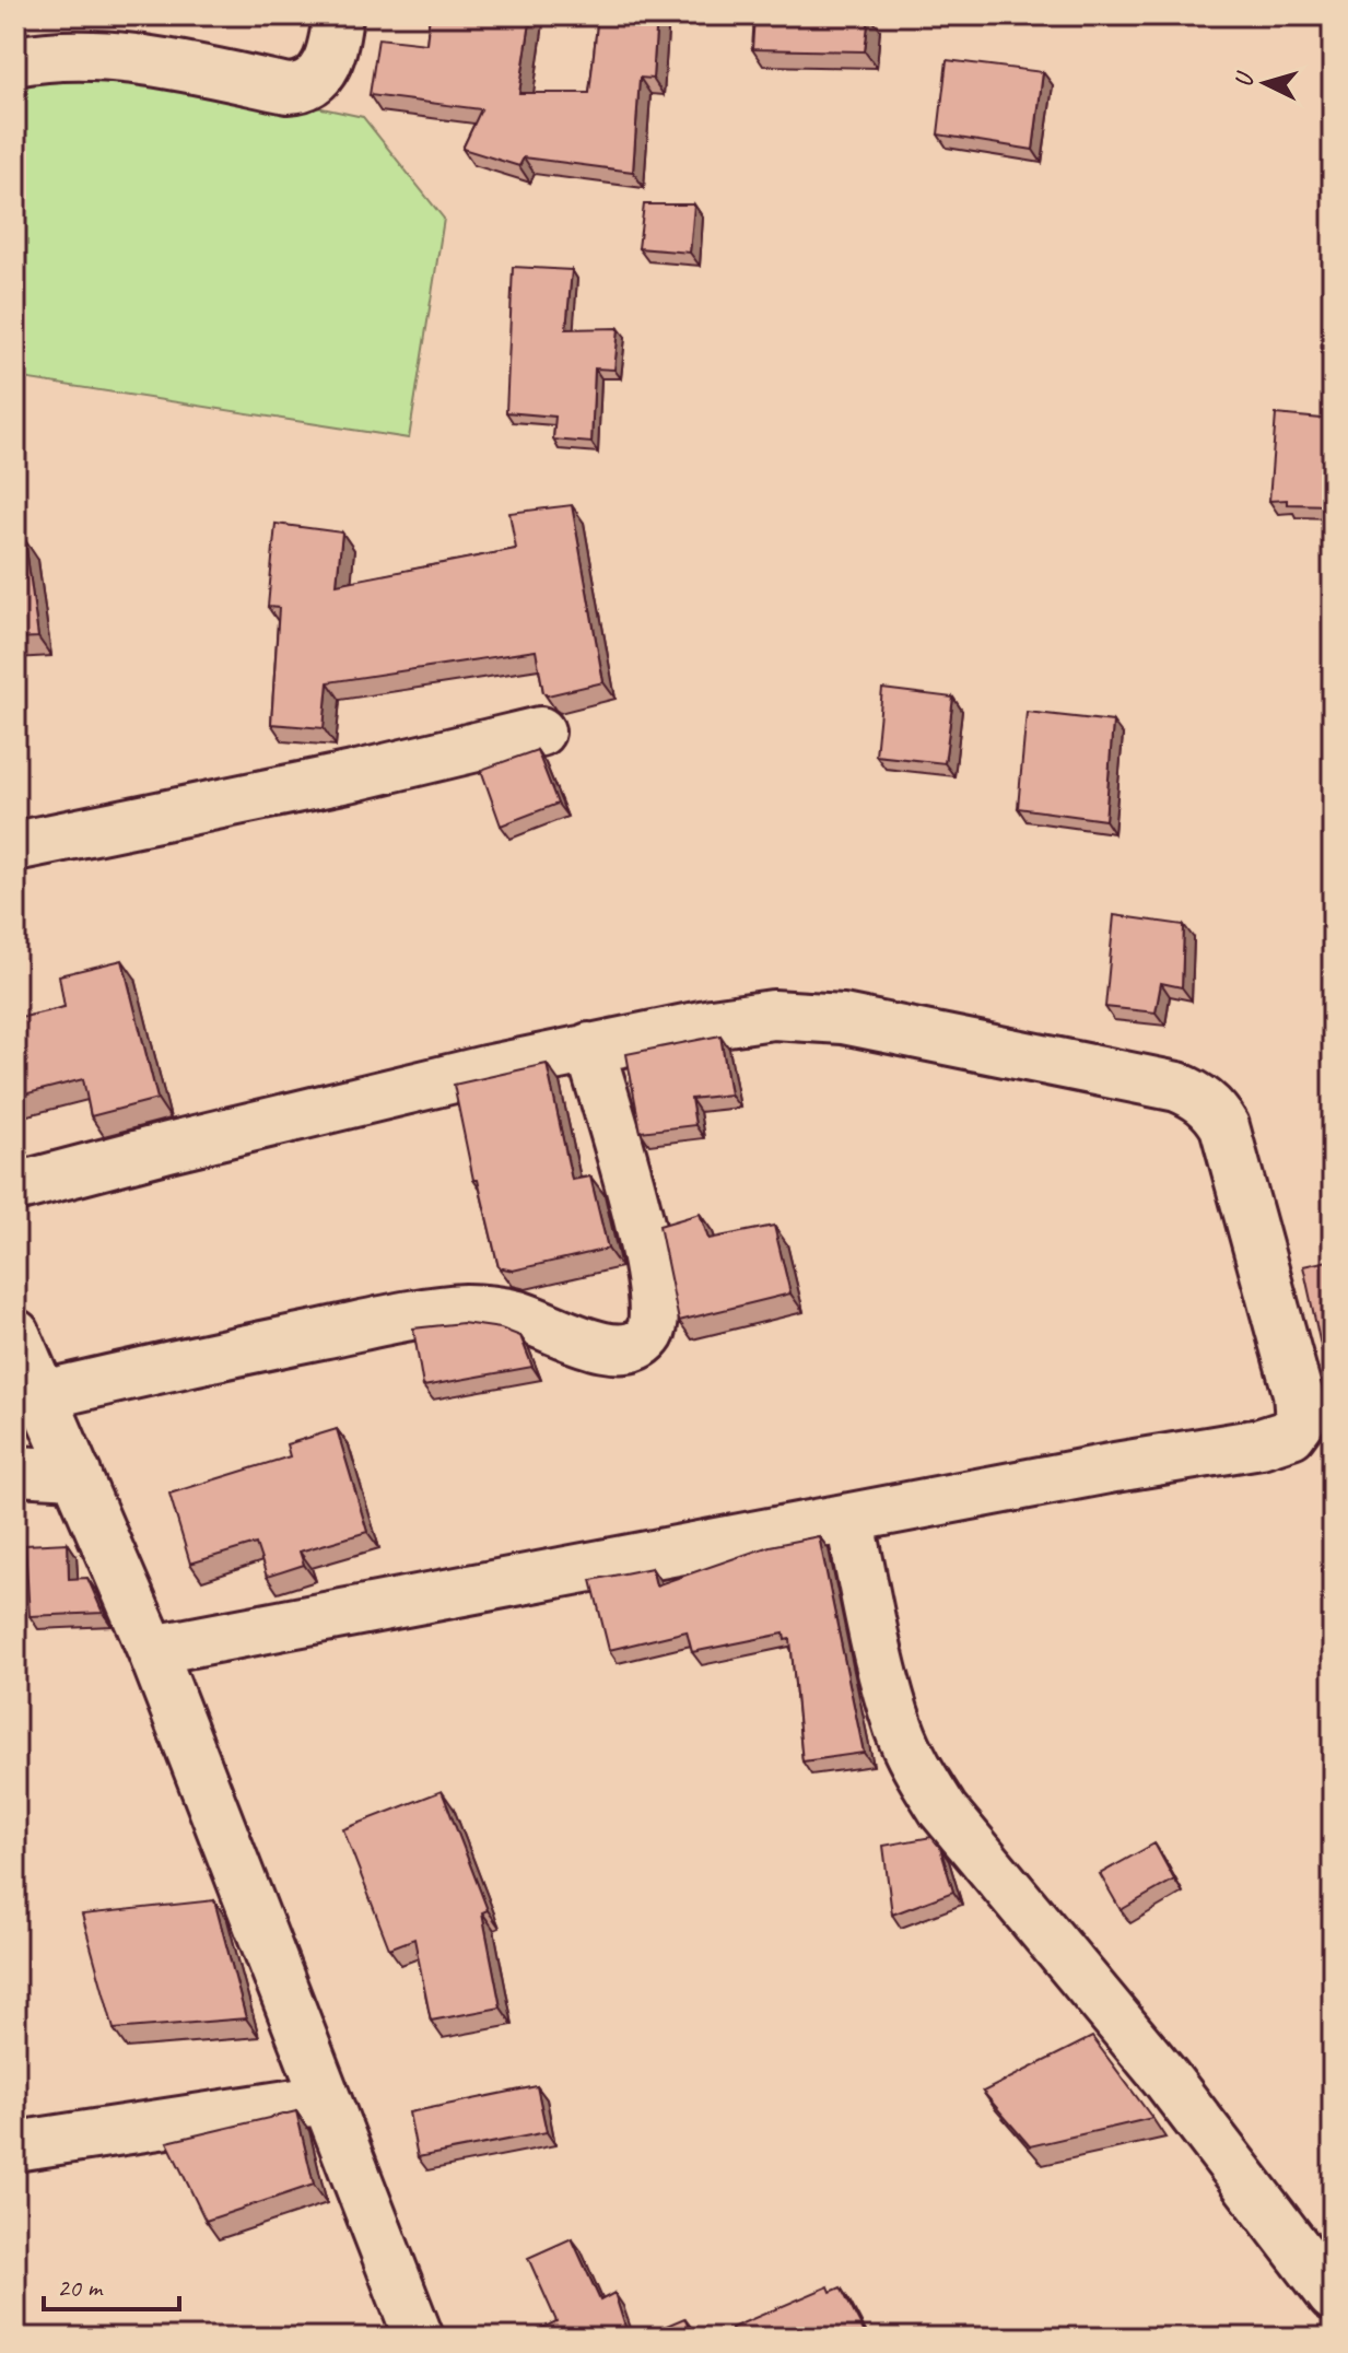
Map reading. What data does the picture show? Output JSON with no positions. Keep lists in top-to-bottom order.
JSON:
{
  "scale_bar": "20 m",
  "north": "left"
}
